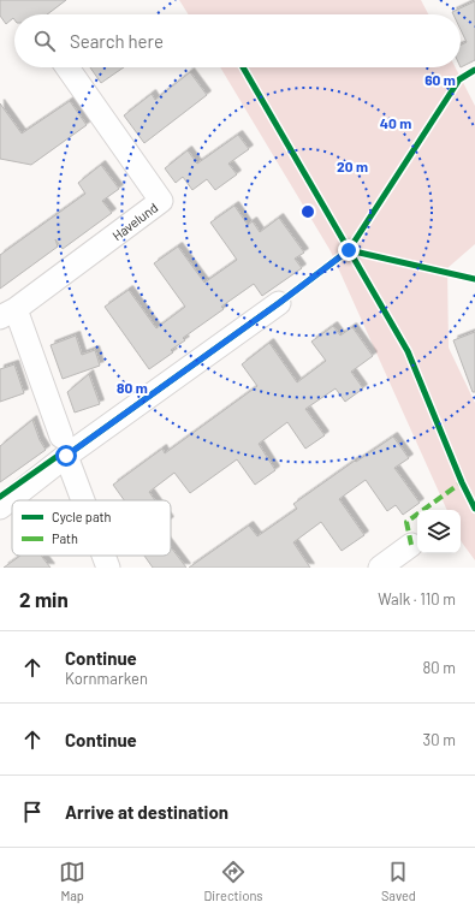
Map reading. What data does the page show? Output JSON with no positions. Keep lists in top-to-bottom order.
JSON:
{
  "streets": {
    "street": ["Havelund"]
  },
  "legend": ["Cycle path", "Path"],
  "page": {
    "search": "Search here",
    "heading": ["2 min", "Walk · 110 m"],
    "list": [
      ["Continue", "Kornmarken", "80 m"],
      ["Continue", "30 m"],
      "Arrive at destination"
    ],
    "nav": ["Map", "Directions", "Saved"]
  },
  "rings": [
    "60 m",
    "40 m",
    "20 m",
    "80 m"
  ]
}
